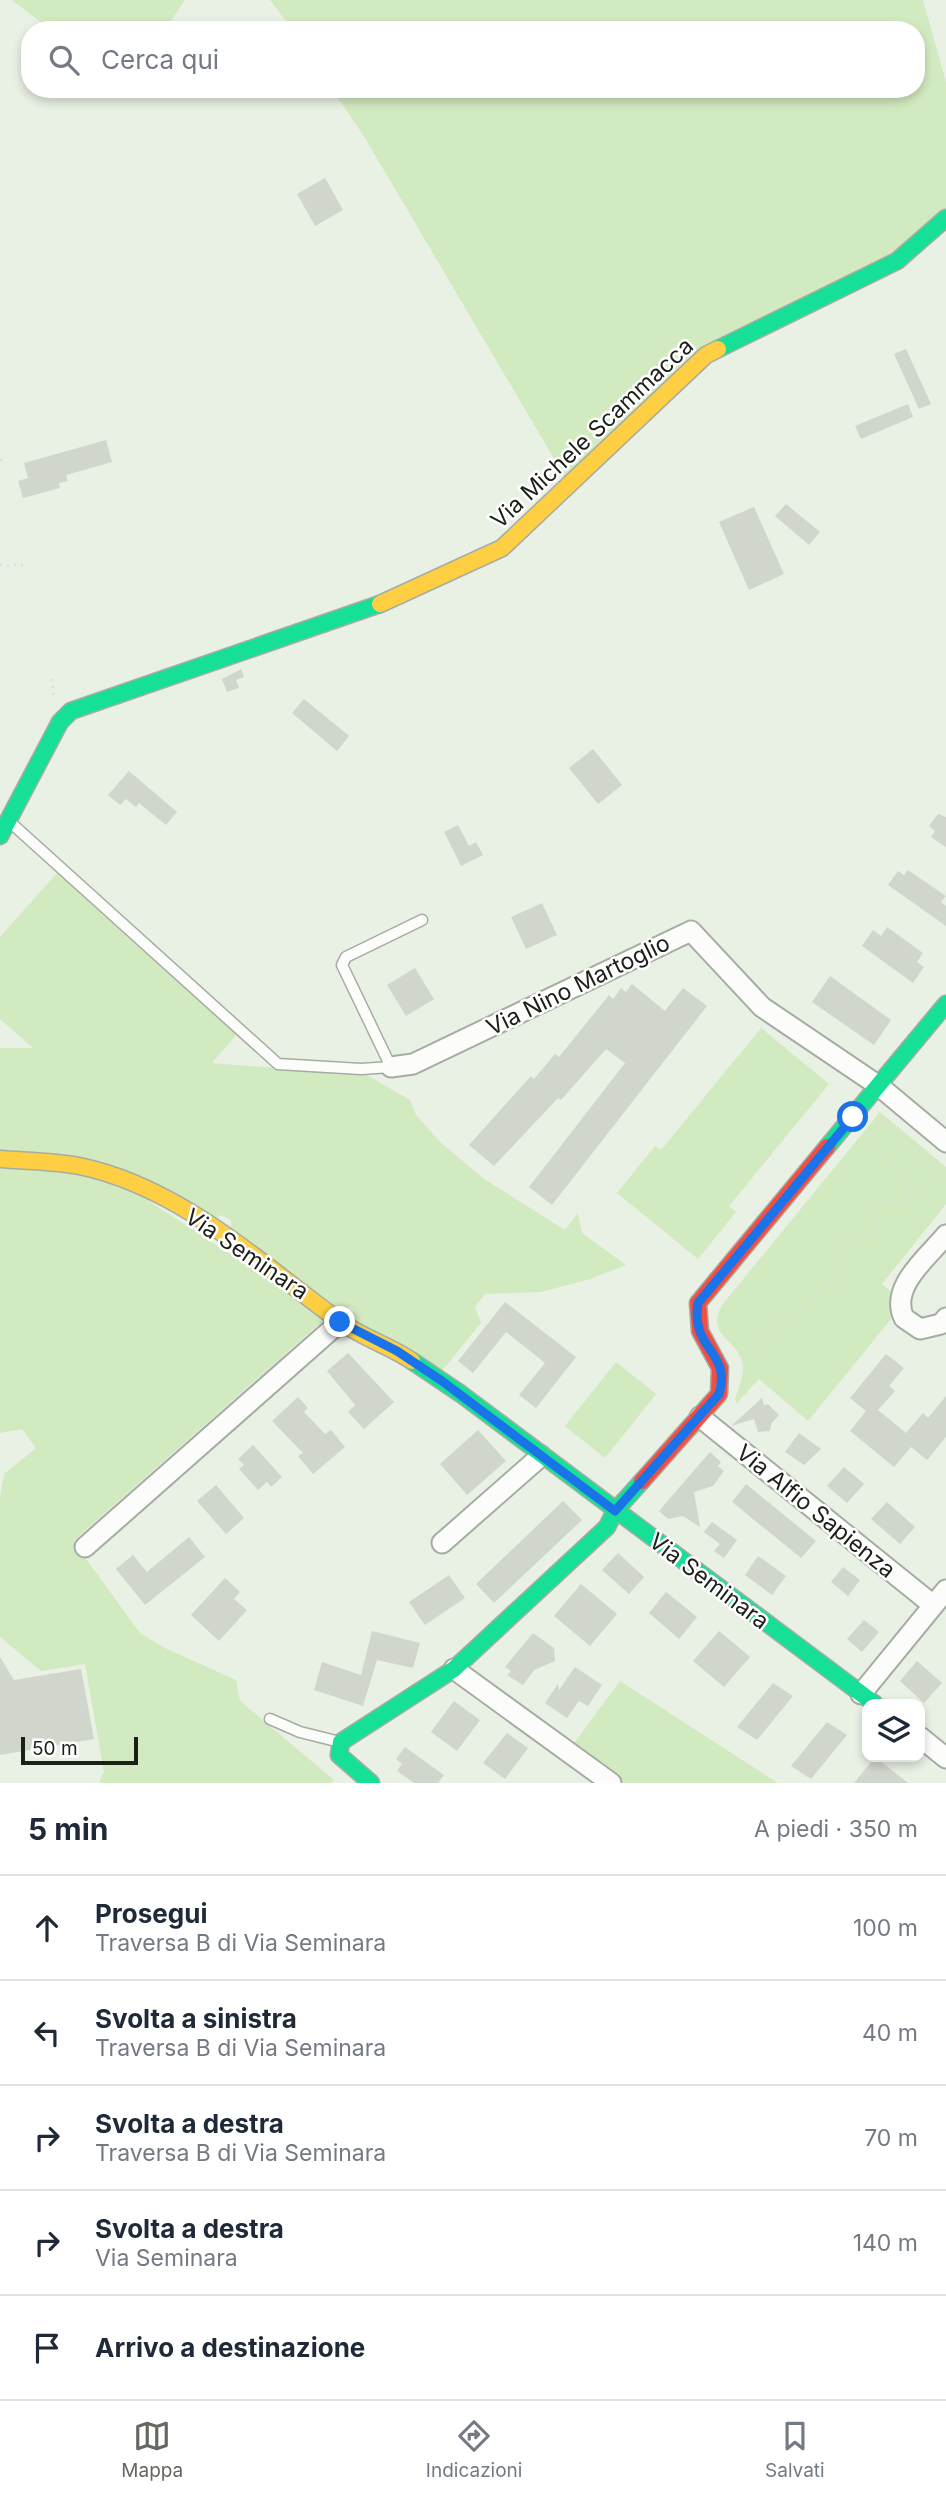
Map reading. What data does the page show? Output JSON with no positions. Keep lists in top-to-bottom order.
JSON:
{
  "streets": {
    "street": [
      "Via Michele Scammacca",
      "Via Nino Martoglio",
      "Via Seminara",
      "Via Alfio Sapienza"
    ]
  },
  "scale_bar": "50 m",
  "page": {
    "search": "Cerca qui",
    "scale": "50 m",
    "heading": ["5 min", "A piedi · 350 m"],
    "list": [
      ["Prosegui", "Traversa B di Via Seminara", "100 m"],
      ["Svolta a sinistra", "Traversa B di Via Seminara", "40 m"],
      ["Svolta a destra", "Traversa B di Via Seminara", "70 m"],
      ["Svolta a destra", "Via Seminara", "140 m"],
      "Arrivo a destinazione"
    ],
    "nav": ["Mappa", "Indicazioni", "Salvati"]
  }
}
